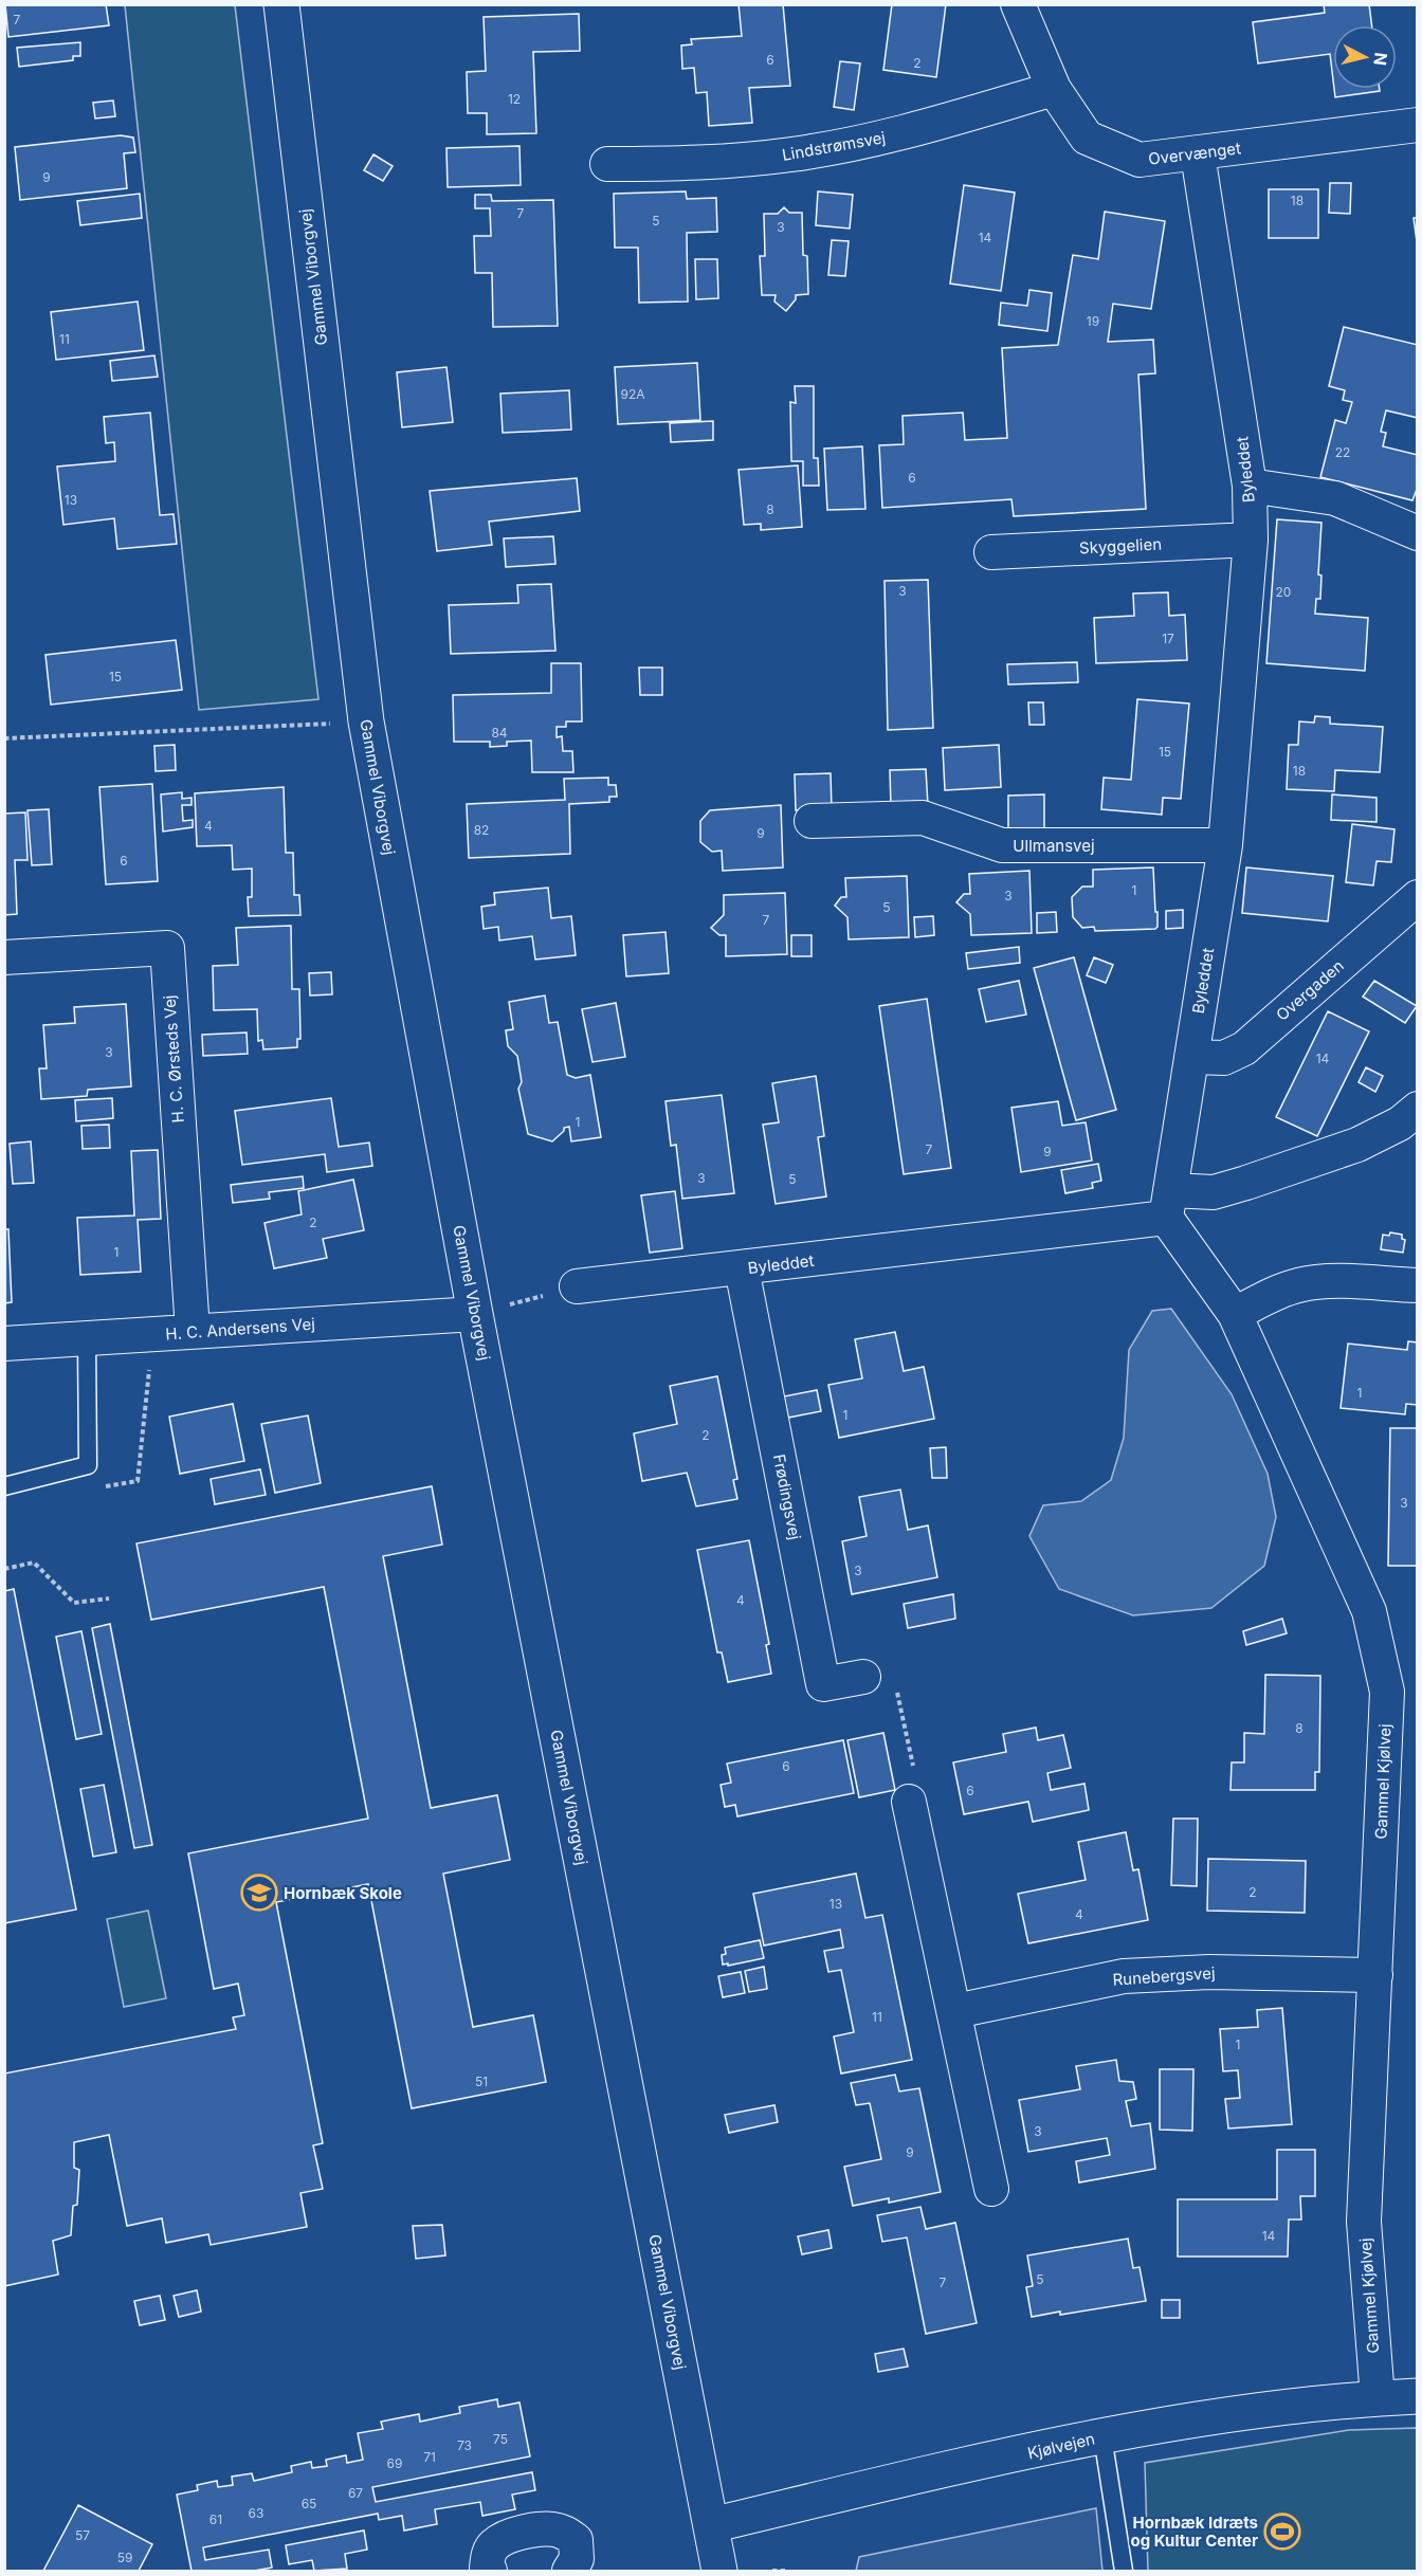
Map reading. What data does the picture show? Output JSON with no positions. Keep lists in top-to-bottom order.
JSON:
{
  "streets": {
    "main road": ["Gammel Viborgvej", "Kjølvejen"],
    "street": [
      "Lindstrømsvej",
      "Overvænget",
      "Byleddet",
      "Skyggelien",
      "Ullmansvej",
      "Overgaden",
      "H. C. Ørsteds Vej",
      "H. C. Andersens Vej",
      "Frødingsvej",
      "Gammel Kjølvej",
      "Runebergsvej"
    ]
  },
  "crossings": [
    ["Lindstrømsvej", "Overvænget"],
    ["Overvænget", "Byleddet"],
    ["Gammel Viborgvej", "H. C. Andersens Vej"],
    ["Gammel Viborgvej", "Kjølvejen"],
    ["Byleddet", "Skyggelien"],
    ["Byleddet", "Ullmansvej"],
    ["Byleddet", "Overgaden"],
    ["Byleddet", "Frødingsvej"],
    ["Byleddet", "Gammel Kjølvej"],
    ["H. C. Ørsteds Vej", "H. C. Andersens Vej"],
    ["Gammel Kjølvej", "Runebergsvej"],
    ["Gammel Kjølvej", "Kjølvejen"]
  ],
  "places": {
    "school or university": ["Hornbæk Skole"],
    "sports": ["Hornbæk Idræts og Kultur Center"]
  },
  "house_numbers": [
    "7",
    "6",
    "2",
    "12",
    "9",
    "18",
    "7",
    "5",
    "3",
    "14",
    "19",
    "11",
    "92A",
    "22",
    "6",
    "13",
    "8",
    "3",
    "20",
    "17",
    "15",
    "84",
    "15",
    "18",
    "4",
    "82",
    "9",
    "6",
    "1",
    "3",
    "5",
    "7",
    "3",
    "14",
    "1",
    "7",
    "9",
    "3",
    "5",
    "2",
    "1",
    "1",
    "1",
    "2",
    "3",
    "3",
    "4",
    "8",
    "6",
    "6",
    "2",
    "13",
    "4",
    "11",
    "1",
    "51",
    "3",
    "9",
    "14",
    "5",
    "7",
    "75",
    "73",
    "71",
    "69",
    "67",
    "65",
    "63",
    "61",
    "57",
    "59"
  ],
  "north": "right"
}
